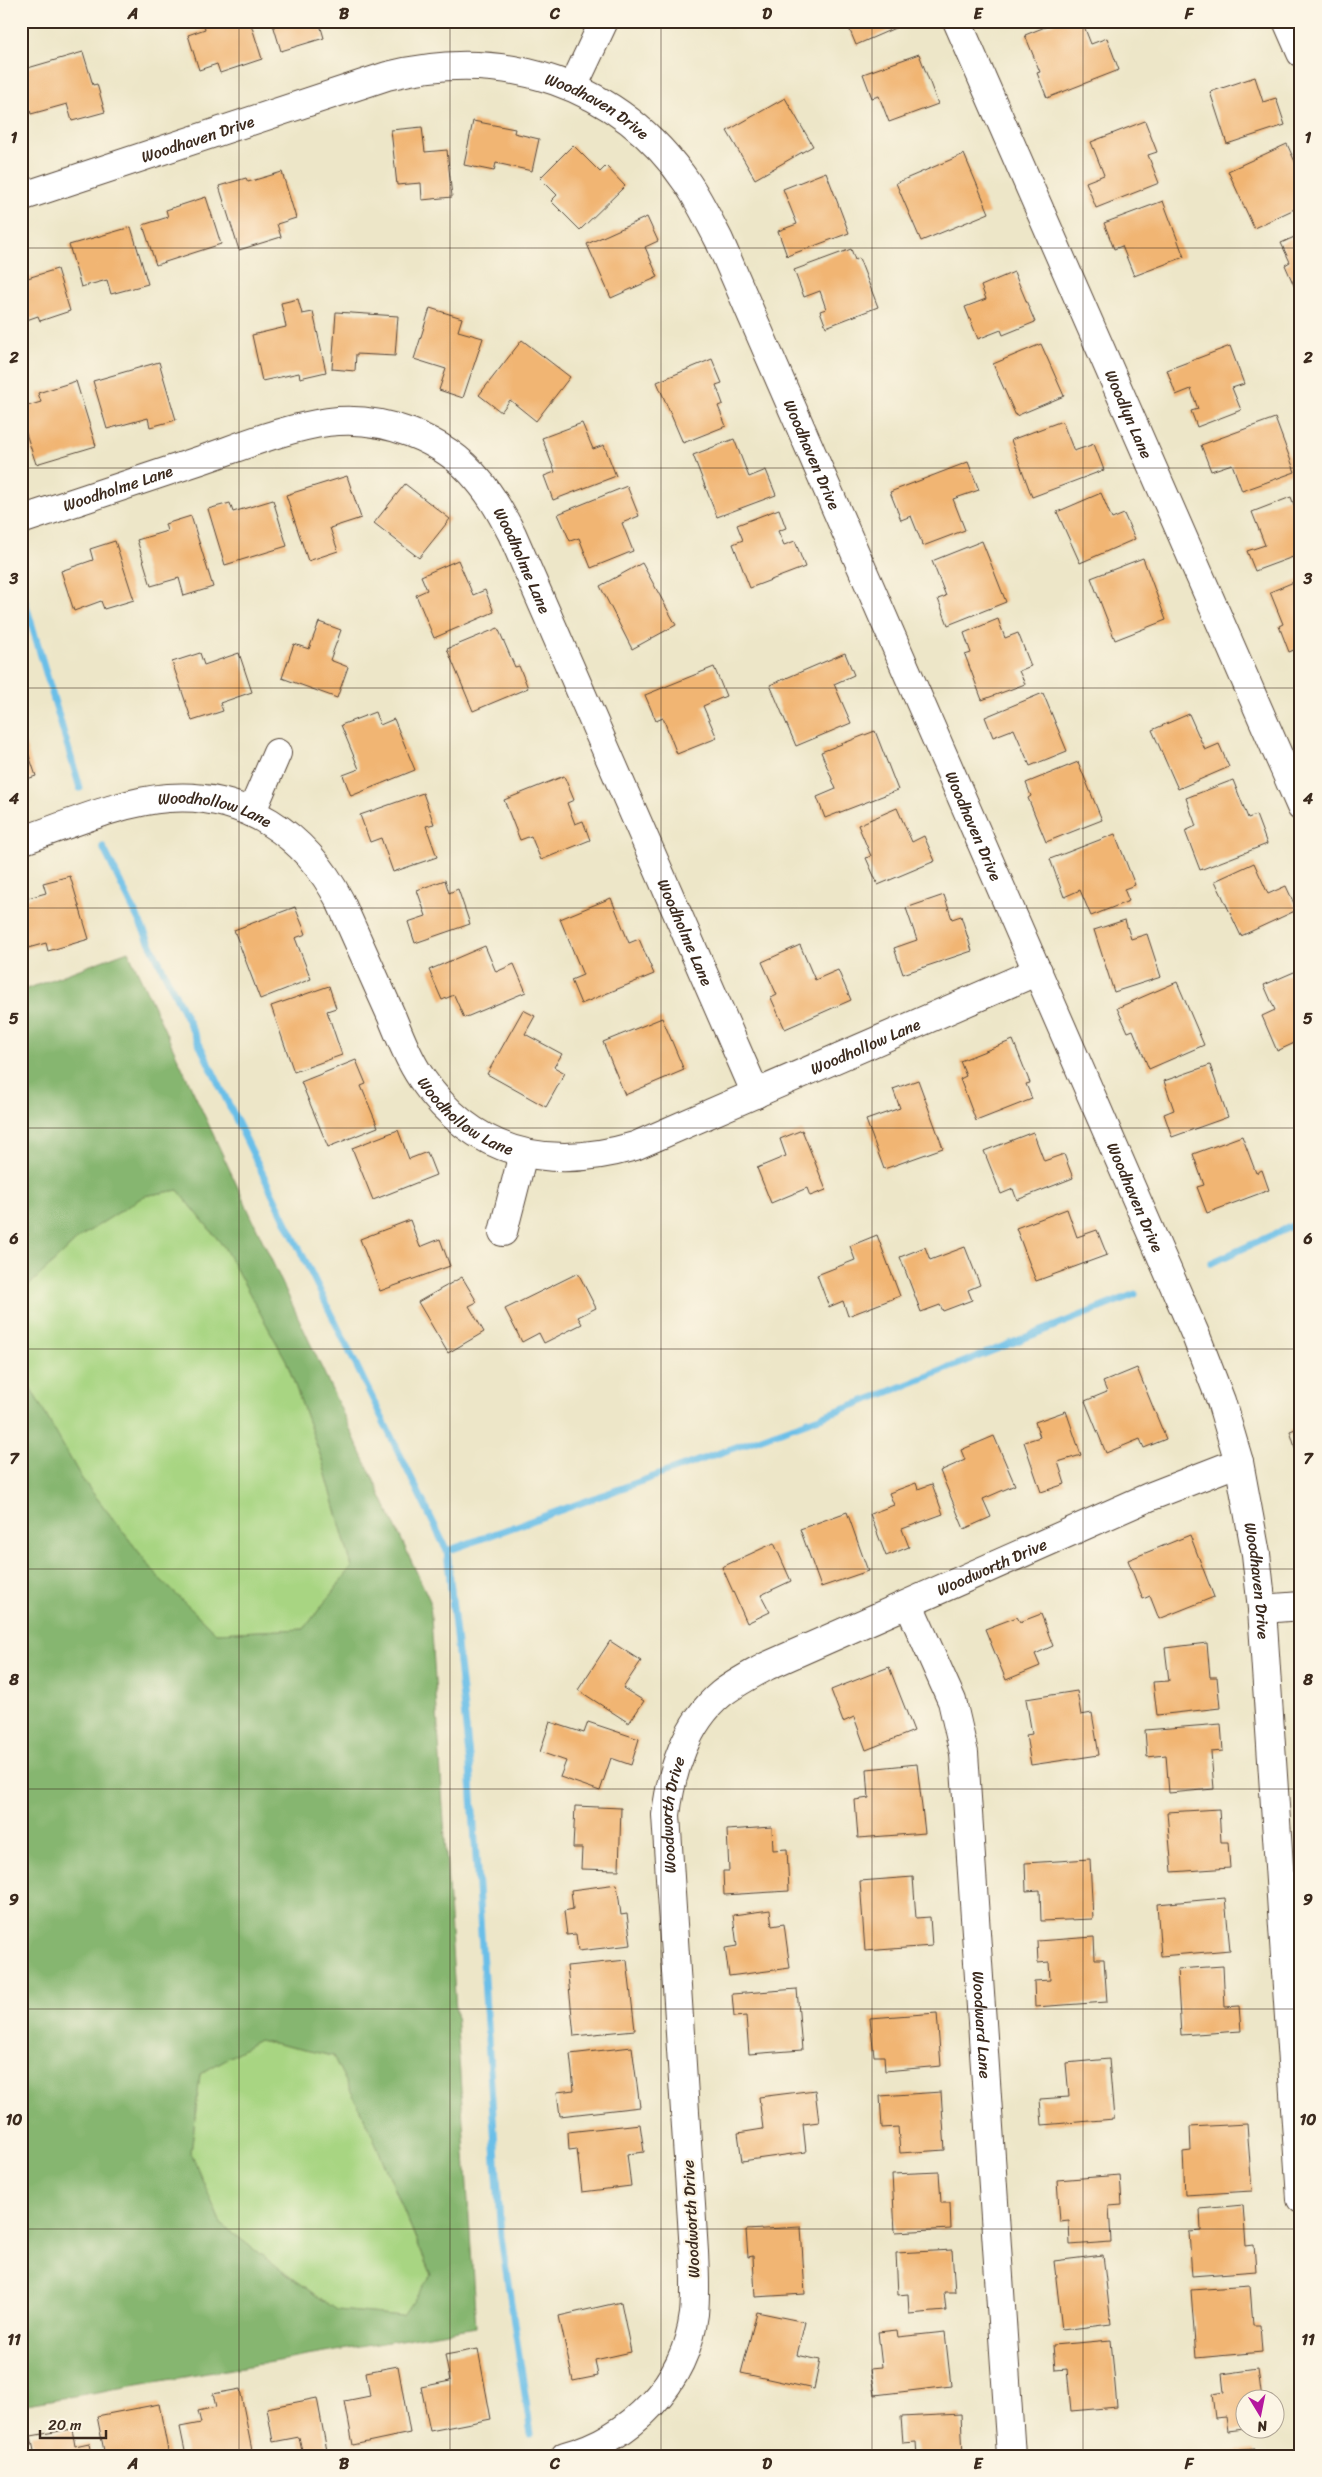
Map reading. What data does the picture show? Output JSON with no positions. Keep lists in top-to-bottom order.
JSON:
{
  "streets": {
    "street": [
      "Woodhaven Drive",
      "Woodlyn Lane",
      "Woodholme Lane",
      "Woodhollow Lane",
      "Woodworth Drive",
      "Woodward Lane"
    ]
  },
  "crossings": [
    ["Woodhaven Drive", "Woodhollow Lane"],
    ["Woodhaven Drive", "Woodworth Drive"],
    ["Woodholme Lane", "Woodhollow Lane"],
    ["Woodworth Drive", "Woodward Lane"]
  ],
  "scale_bar": "20 m",
  "north": "bottom",
  "grid": {
    "columns": [
      "A",
      "B",
      "C",
      "D",
      "E",
      "F"
    ],
    "rows": [
      "1",
      "2",
      "3",
      "4",
      "5",
      "6",
      "7",
      "8",
      "9",
      "10",
      "11"
    ]
  }
}
